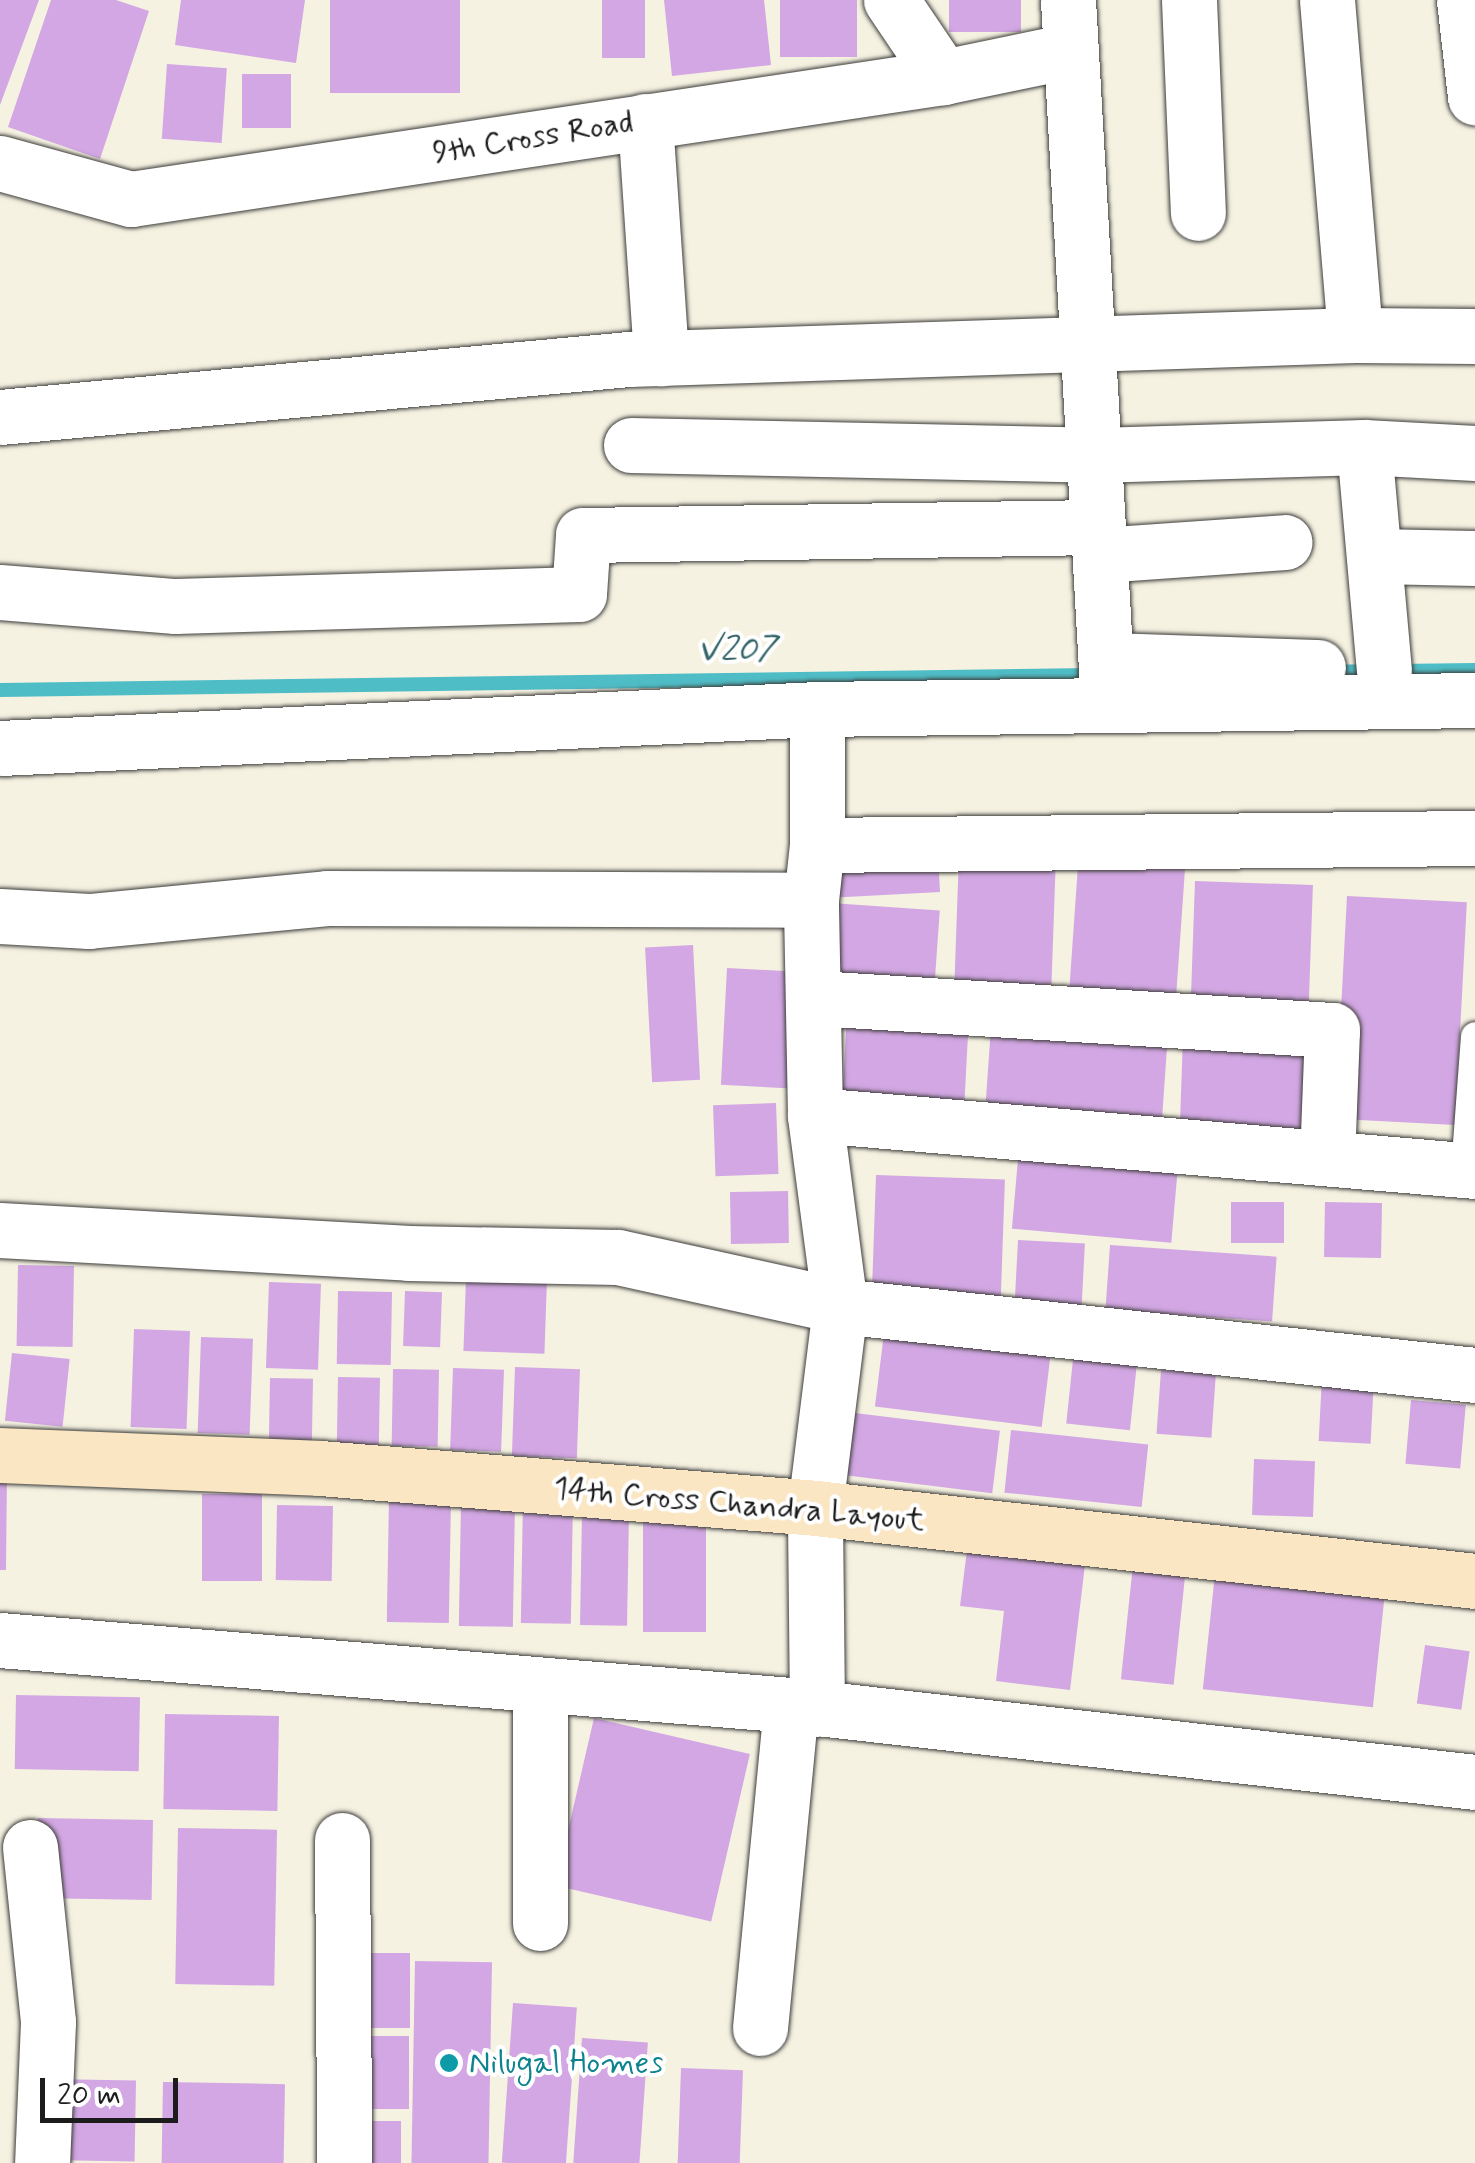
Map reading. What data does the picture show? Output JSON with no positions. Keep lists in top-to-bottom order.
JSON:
{
  "streets": {
    "main road": ["14th Cross Chandra Layout"],
    "street": ["9th Cross Road"]
  },
  "water": ["V207"],
  "places": ["Nilugal Homes"],
  "scale_bar": "20 m"
}
